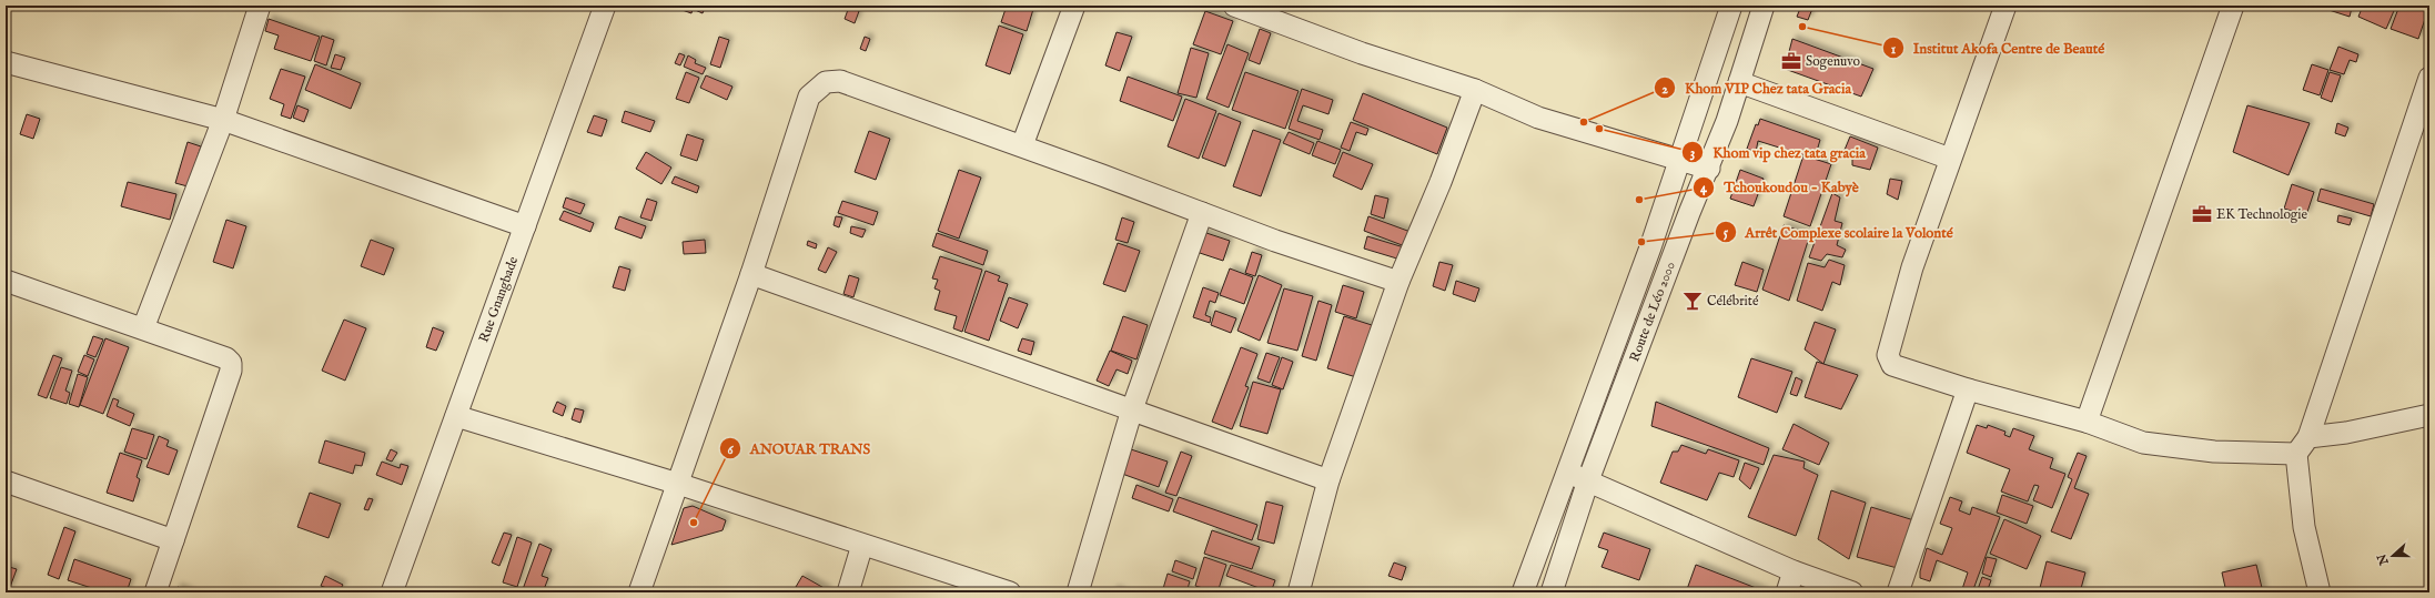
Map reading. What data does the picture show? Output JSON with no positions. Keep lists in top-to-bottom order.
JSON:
{
  "streets": {
    "street": ["Rue Gnangbade", "Route de Léo 2000"]
  },
  "places": {
    "other": [
      "Institut Akofa Centre de Beauté",
      "Khom VIP Chez tata Gracia",
      "Khom vip chez tata gracia",
      "Tchoukoudou - Kabyè",
      "Arrêt Complexe scolaire la Volonté",
      "ANOUAR TRANS"
    ],
    "office": ["Sogenuvo", "EK Technologie"],
    "bar": ["Célébrité"]
  },
  "north": "left"
}
